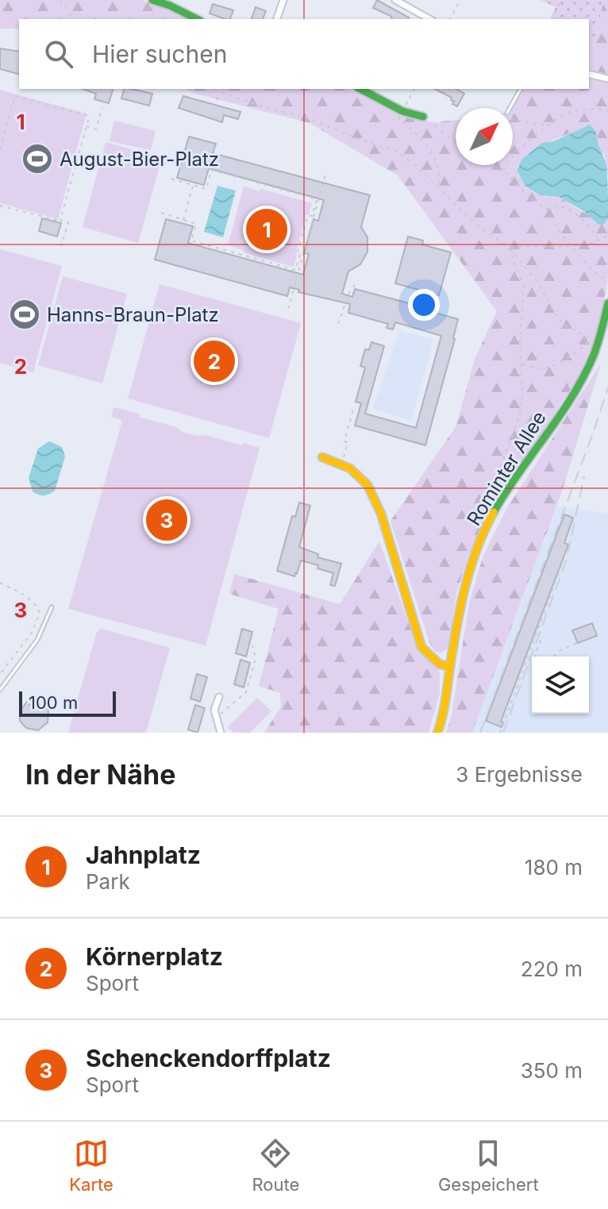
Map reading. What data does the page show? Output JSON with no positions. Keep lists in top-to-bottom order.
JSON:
{
  "streets": {
    "street": ["Rominter Allee"]
  },
  "places": {
    "sports": ["August-Bier-Platz", "Hanns-Braun-Platz"]
  },
  "scale_bar": "100 m",
  "north": "top right",
  "page": {
    "search": "Hier suchen",
    "pins": ["1", "2", "3"],
    "scale": "100 m",
    "heading": ["In der Nähe", "3 Ergebnisse"],
    "list": [
      {
        "mark": "1",
        "name": "Jahnplatz",
        "note": "Park",
        "value": "180 m"
      },
      {
        "mark": "2",
        "name": "Körnerplatz",
        "note": "Sport",
        "value": "220 m"
      },
      {
        "mark": "3",
        "name": "Schenckendorffplatz",
        "note": "Sport",
        "value": "350 m"
      }
    ],
    "nav": ["Karte", "Route", "Gespeichert"]
  },
  "grid": {
    "rows": ["1", "2", "3"]
  }
}
